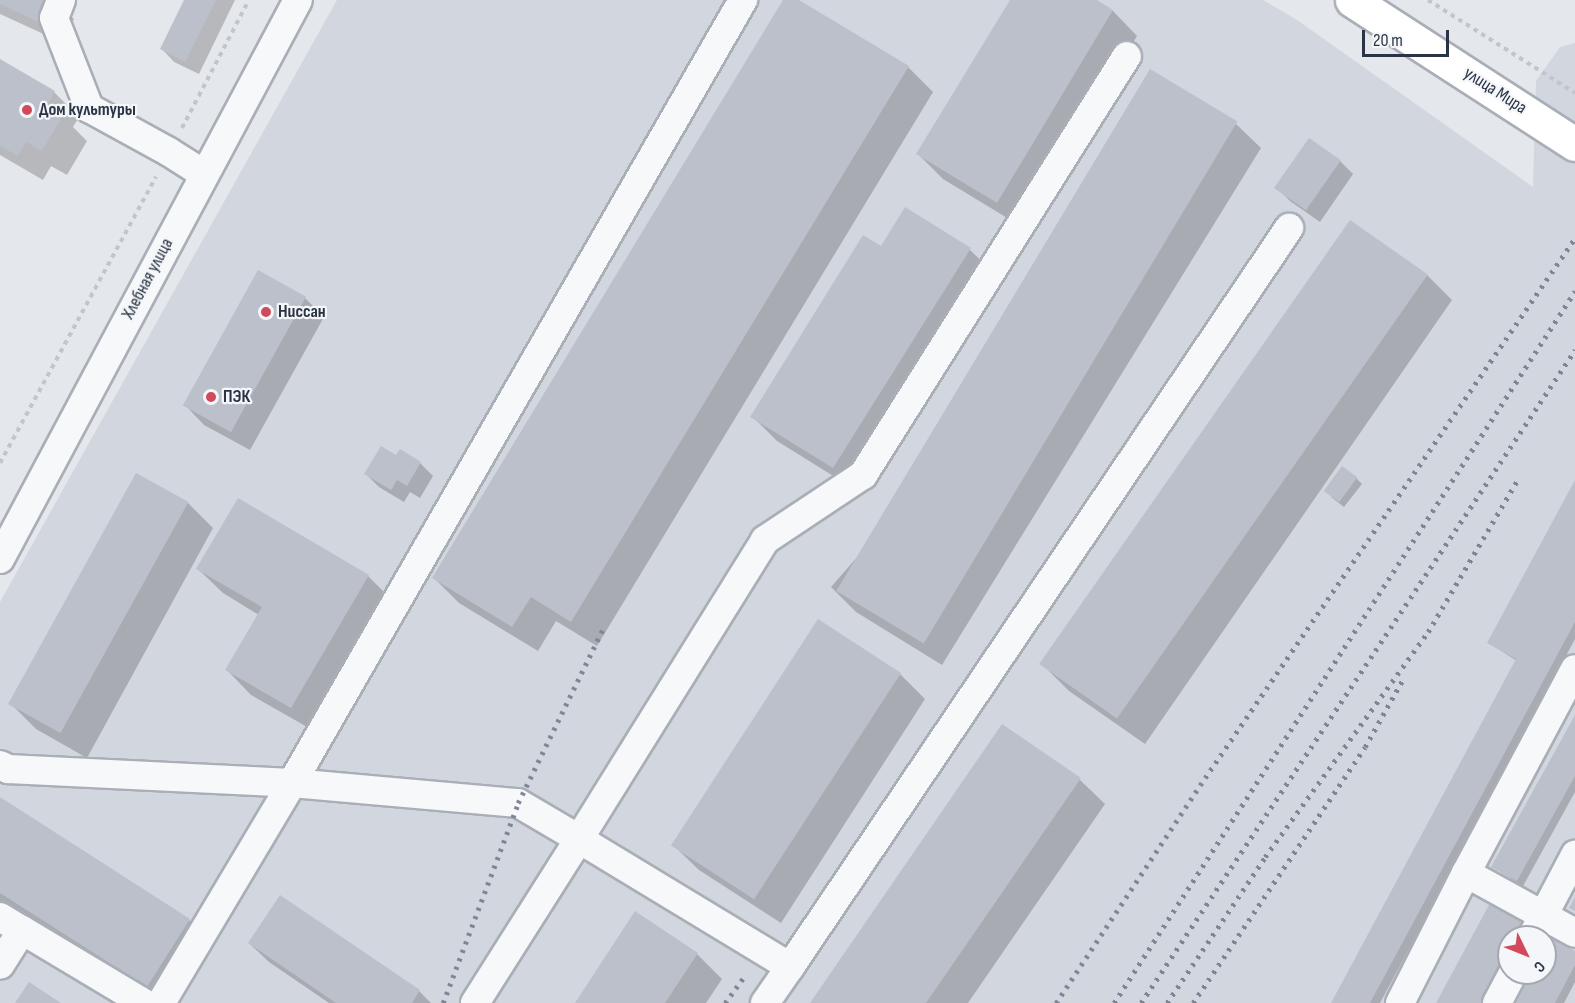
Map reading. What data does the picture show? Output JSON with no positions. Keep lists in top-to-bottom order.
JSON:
{
  "streets": {
    "main road": ["улица Мира"],
    "street": ["Хлебная улица"]
  },
  "places": ["Дом культуры", "Ниссан", "ПЭК"],
  "scale_bar": "20 m",
  "north": "bottom right"
}
